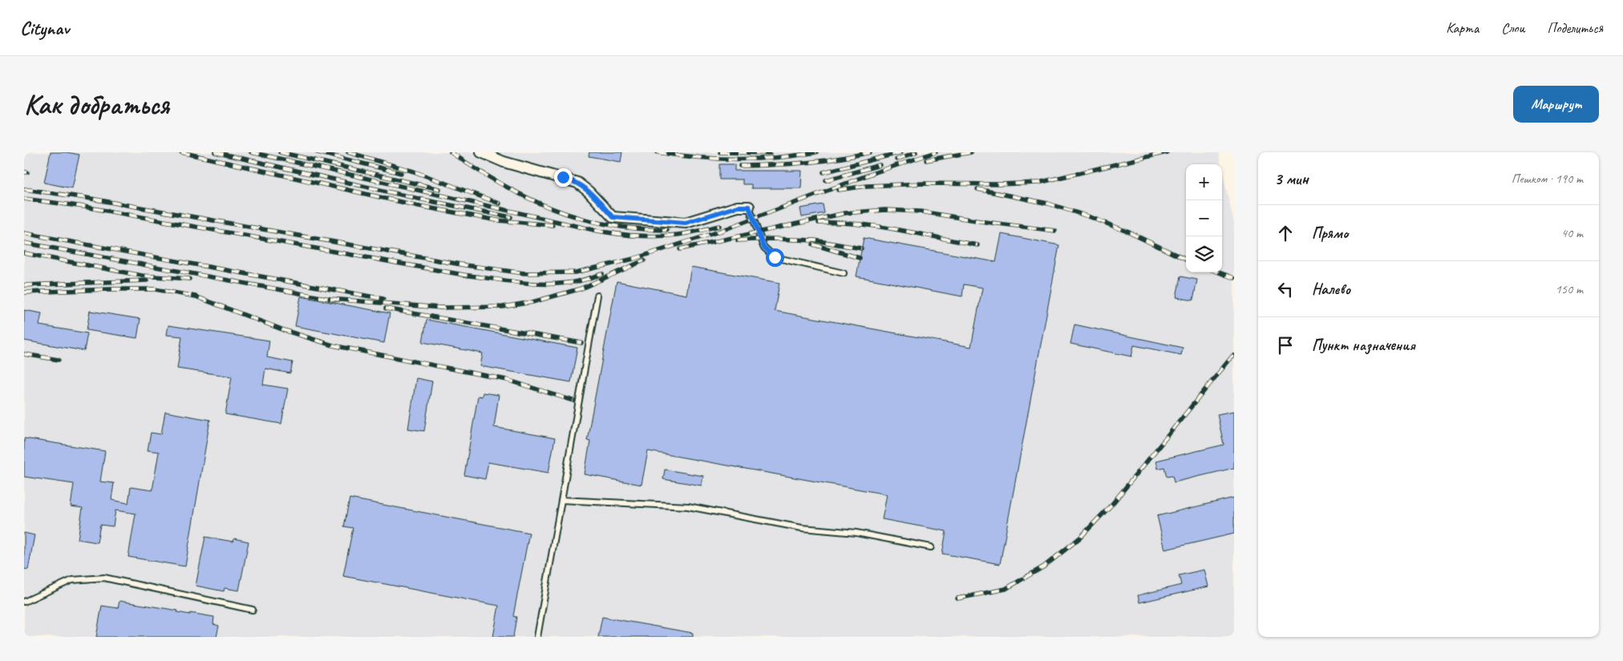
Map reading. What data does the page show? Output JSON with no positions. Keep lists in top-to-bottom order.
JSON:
{
  "page": {
    "header": "Citynav",
    "nav": ["Карта", "Слои", "Поделиться"],
    "buttons": "Маршрут",
    "title": "Как добраться",
    "heading": ["3 мин", "Пешком · 190 m"],
    "map_buttons": ["+", "−"],
    "list": [
      ["Прямо", "40 m"],
      ["Налево", "150 m"],
      "Пункт назначения"
    ]
  }
}
